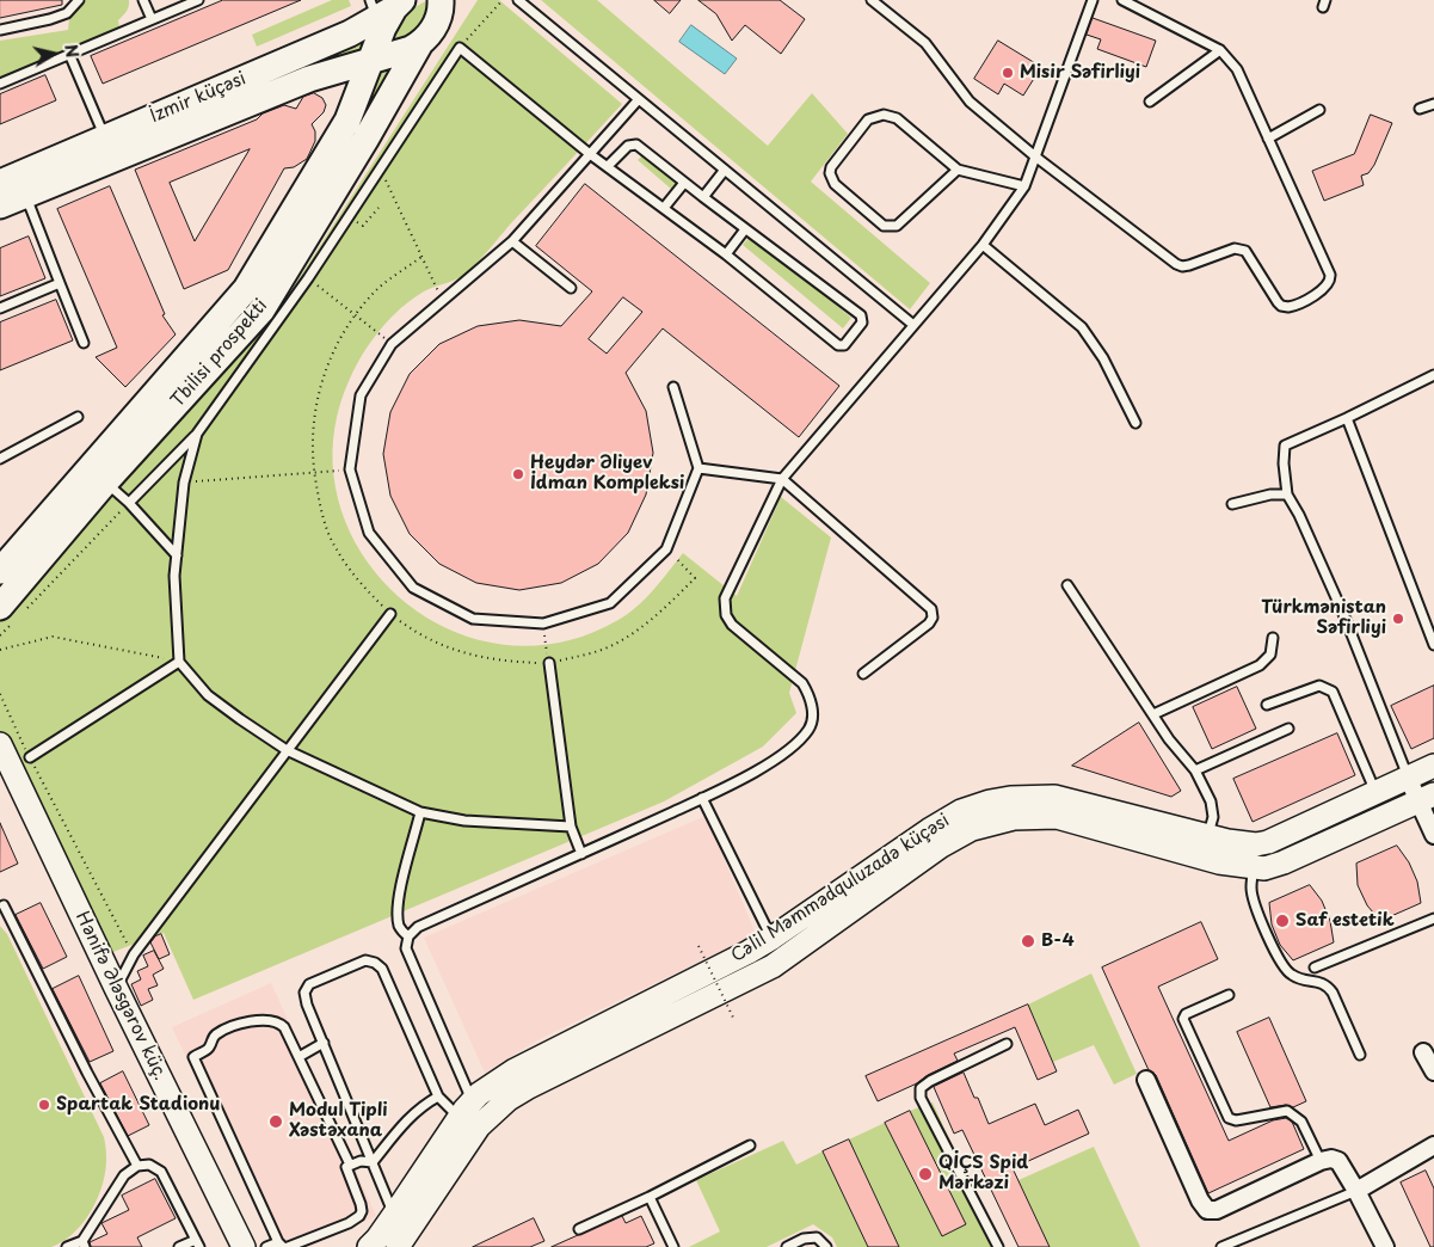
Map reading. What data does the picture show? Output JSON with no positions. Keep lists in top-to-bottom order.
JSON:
{
  "streets": {
    "main road": [
      "İzmir küçəsi",
      "Tbilisi prospekti",
      "Cəlil Məmmədquluzadə küçəsi",
      "Hənifə Ələsgərov küç."
    ]
  },
  "crossings": [
    ["İzmir küçəsi", "Tbilisi prospekti"]
  ],
  "places": [
    "Misir Səfirliyi",
    "Heydər Əliyev İdman Kompleksi",
    "Türkmənistan Səfirliyi",
    "Saf estetik",
    "B-4",
    "Spartak Stadionu",
    "Modul Tipli Xəstəxana",
    "QİÇS Spid Mərkəzi"
  ],
  "north": "right"
}
